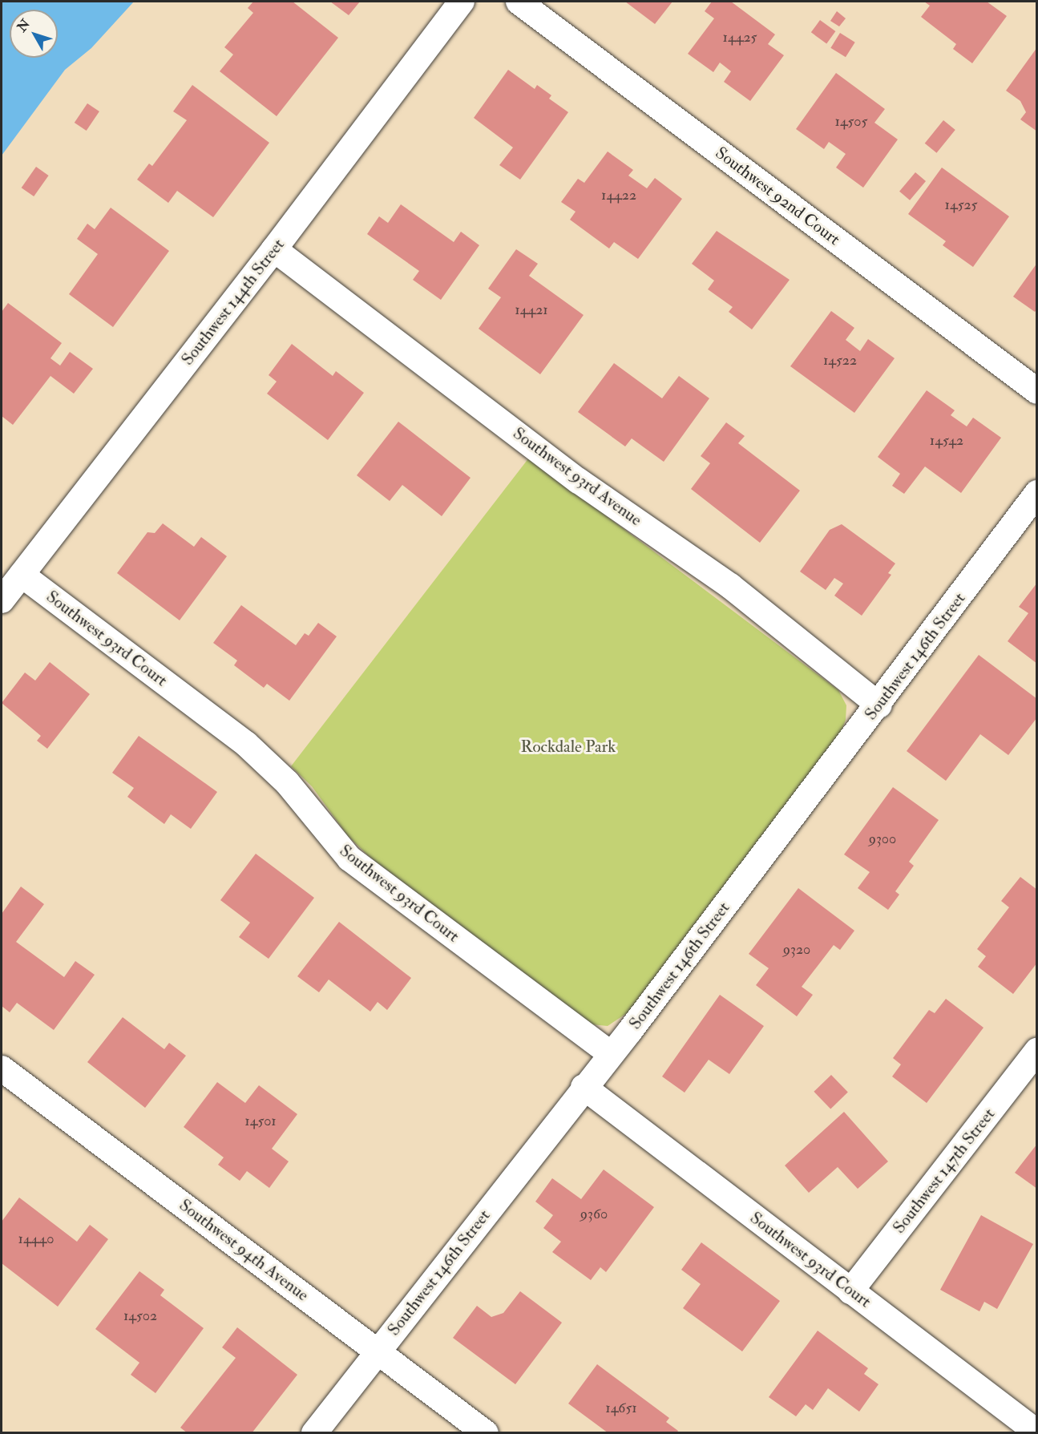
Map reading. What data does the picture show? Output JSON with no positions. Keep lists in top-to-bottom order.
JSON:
{
  "streets": {
    "street": [
      "Southwest 92nd Court",
      "Southwest 144th Street",
      "Southwest 93rd Avenue",
      "Southwest 93rd Court",
      "Southwest 146th Street",
      "Southwest 147th Street",
      "Southwest 94th Avenue"
    ]
  },
  "crossings": [
    ["Southwest 144th Street", "Southwest 93rd Avenue"],
    ["Southwest 144th Street", "Southwest 93rd Court"],
    ["Southwest 93rd Avenue", "Southwest 146th Street"],
    ["Southwest 93rd Court", "Southwest 146th Street"],
    ["Southwest 93rd Court", "Southwest 147th Street"],
    ["Southwest 146th Street", "Southwest 94th Avenue"]
  ],
  "parks": ["Rockdale Park"],
  "house_numbers": [
    "14425",
    "14505",
    "14422",
    "14525",
    "14421",
    "14522",
    "14542",
    "9300",
    "9320",
    "14501",
    "9360",
    "14440",
    "14502",
    "14651"
  ],
  "north": "top left"
}
